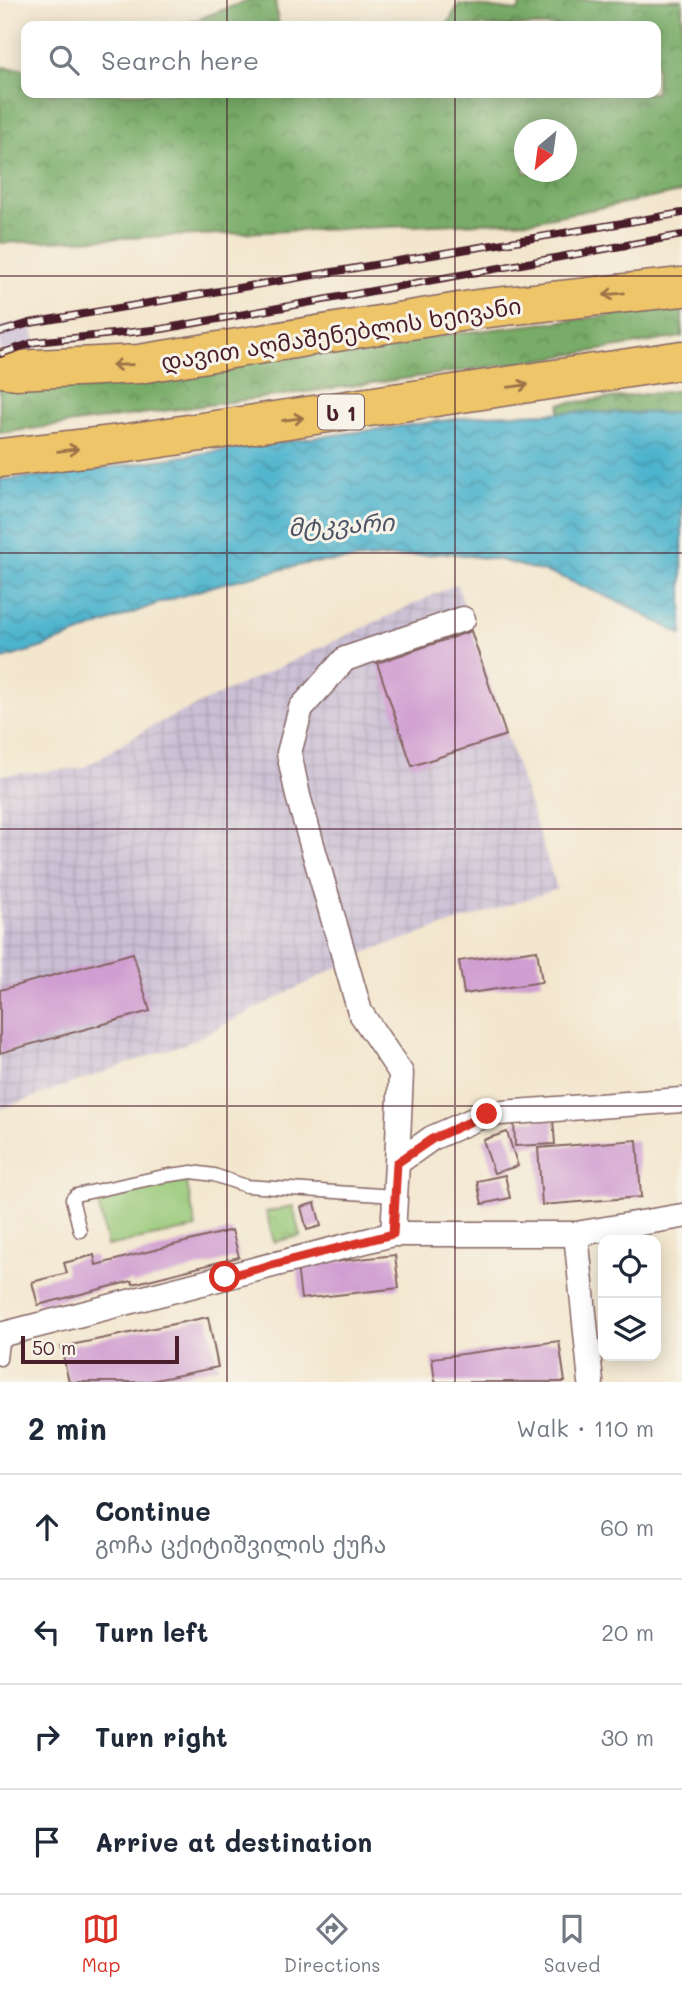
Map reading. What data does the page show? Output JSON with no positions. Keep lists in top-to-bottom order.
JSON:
{
  "streets": {
    "highway": ["დავით აღმაშენებლის ხეივანი", "ს 1"]
  },
  "water": ["მტკვარი"],
  "scale_bar": "50 m",
  "north": "bottom left",
  "page": {
    "search": "Search here",
    "scale": "50 m",
    "heading": ["2 min", "Walk · 110 m"],
    "list": [
      ["Continue", "გოჩა ცქიტიშვილის ქუჩა", "60 m"],
      ["Turn left", "20 m"],
      ["Turn right", "30 m"],
      "Arrive at destination"
    ],
    "nav": ["Map", "Directions", "Saved"]
  }
}
